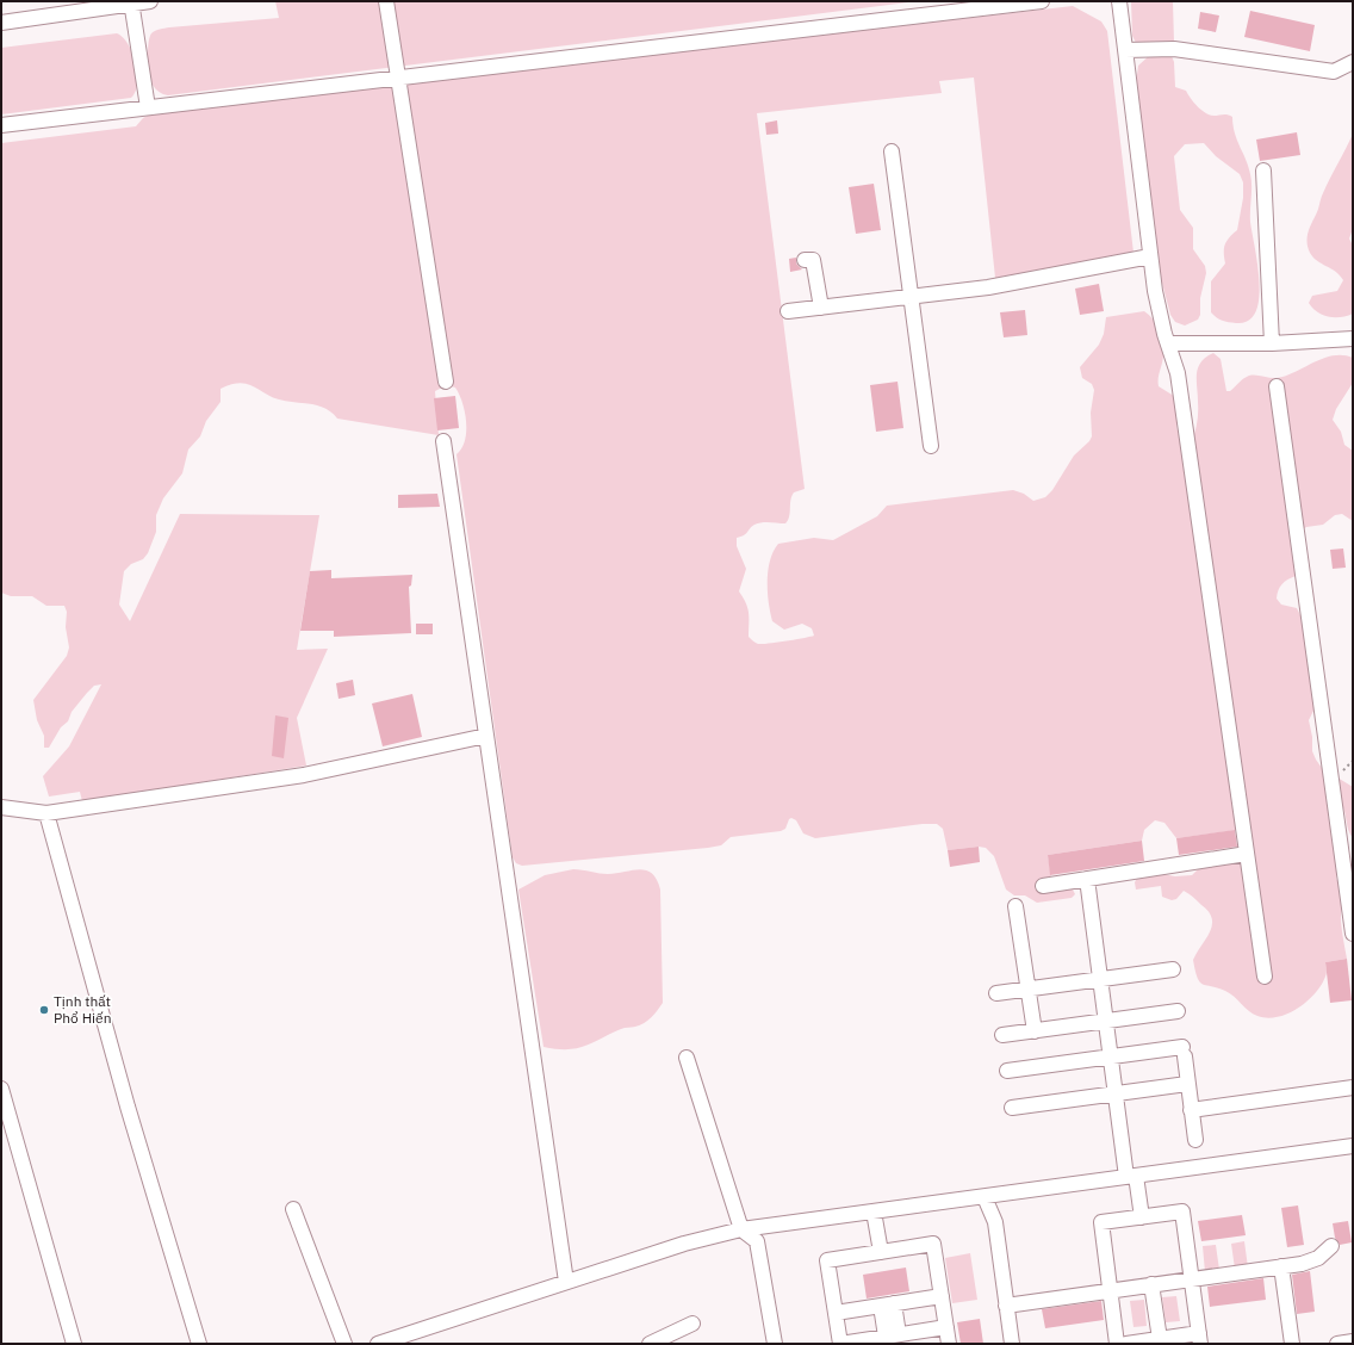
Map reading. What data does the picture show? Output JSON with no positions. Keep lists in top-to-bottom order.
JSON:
{
  "places": ["Tịnh thất Phổ Hiến"]
}
